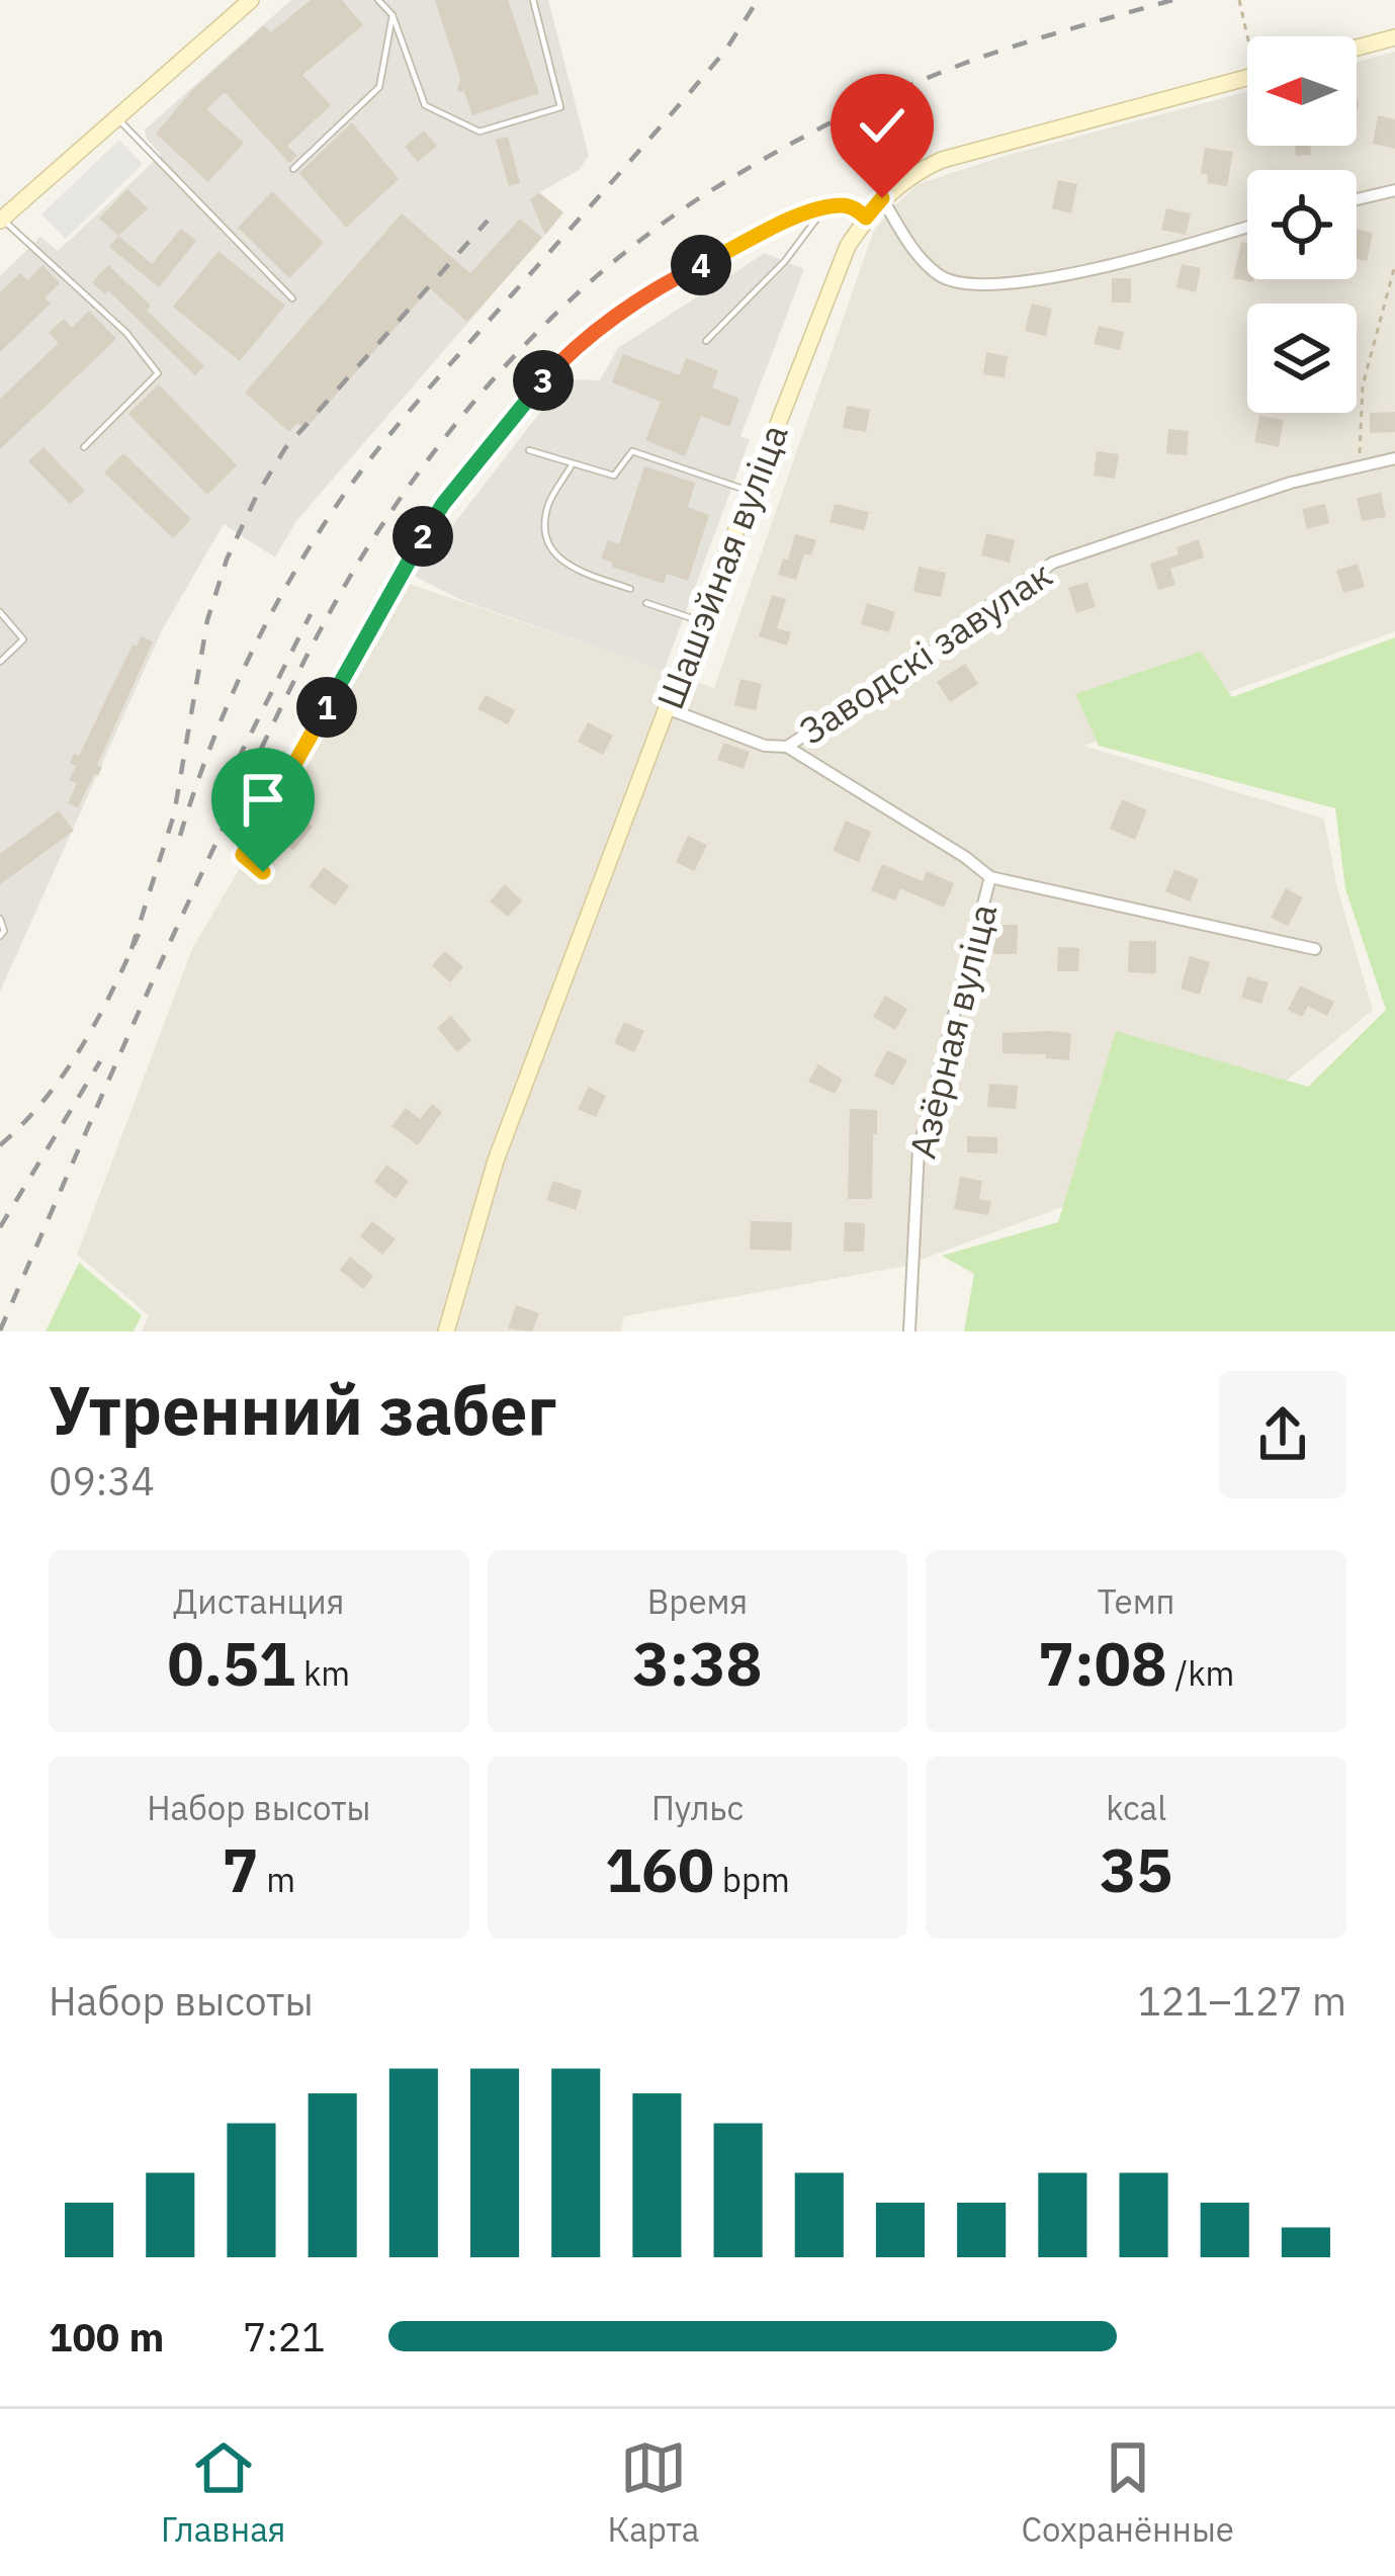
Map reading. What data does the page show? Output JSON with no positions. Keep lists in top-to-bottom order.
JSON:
{
  "streets": {
    "main road": ["Шашэйная вуліца"],
    "street": ["Заводскі завулак", "Азёрная вуліца"]
  },
  "crossings": [
    ["Шашэйная вуліца", "Заводскі завулак"],
    ["Заводскі завулак", "Азёрная вуліца"]
  ],
  "north": "left",
  "page": {
    "pins": [
      "4",
      "3",
      "2",
      "1"
    ],
    "heading": ["Утренний забег", "09:34"],
    "stats": [
      ["Дистанция", "0.51 km"],
      ["Время", "3:38"],
      ["Темп", "7:08 /km"],
      ["Набор высоты", "7 m"],
      ["Пульс", "160 bpm"],
      ["kcal", "35"]
    ],
    "chart": ["Набор высоты", "121–127 m"],
    "list": [
      {
        "name": "100 m",
        "note": "7:21"
      }
    ],
    "tabs": ["Главная", "Карта", "Сохранённые"]
  }
}
